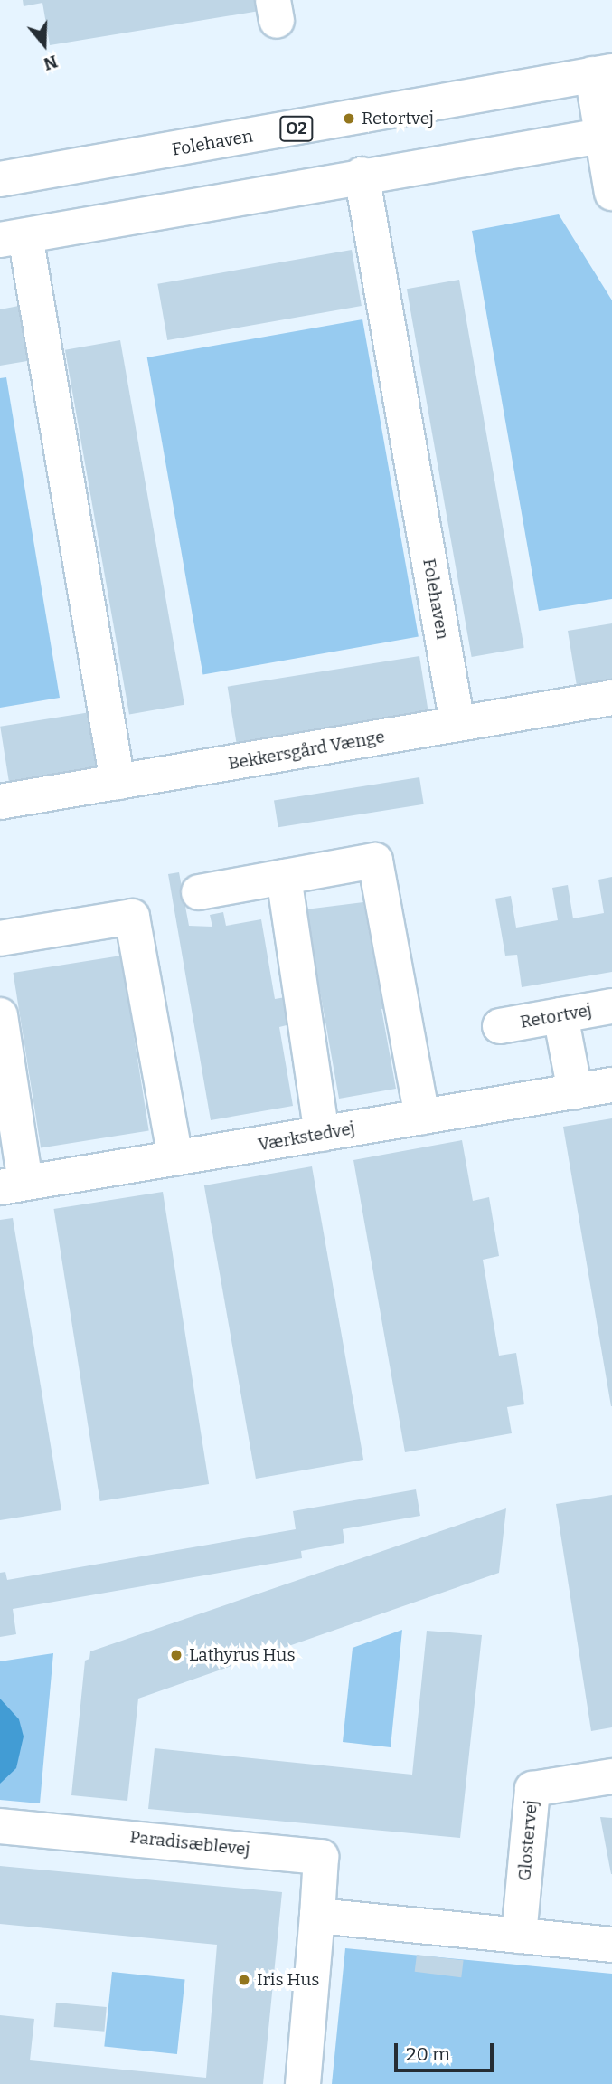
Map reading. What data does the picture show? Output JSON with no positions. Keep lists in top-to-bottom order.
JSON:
{
  "streets": {
    "street": [
      "O2",
      "Folehaven",
      "Bekkersgård Vænge",
      "Retortvej",
      "Værkstedvej",
      "Glostervej",
      "Paradisæblevej"
    ]
  },
  "crossings": [
    ["Folehaven", "Bekkersgård Vænge"]
  ],
  "places": ["Retortvej", "Lathyrus Hus", "Iris Hus"],
  "scale_bar": "20 m",
  "north": "bottom"
}
